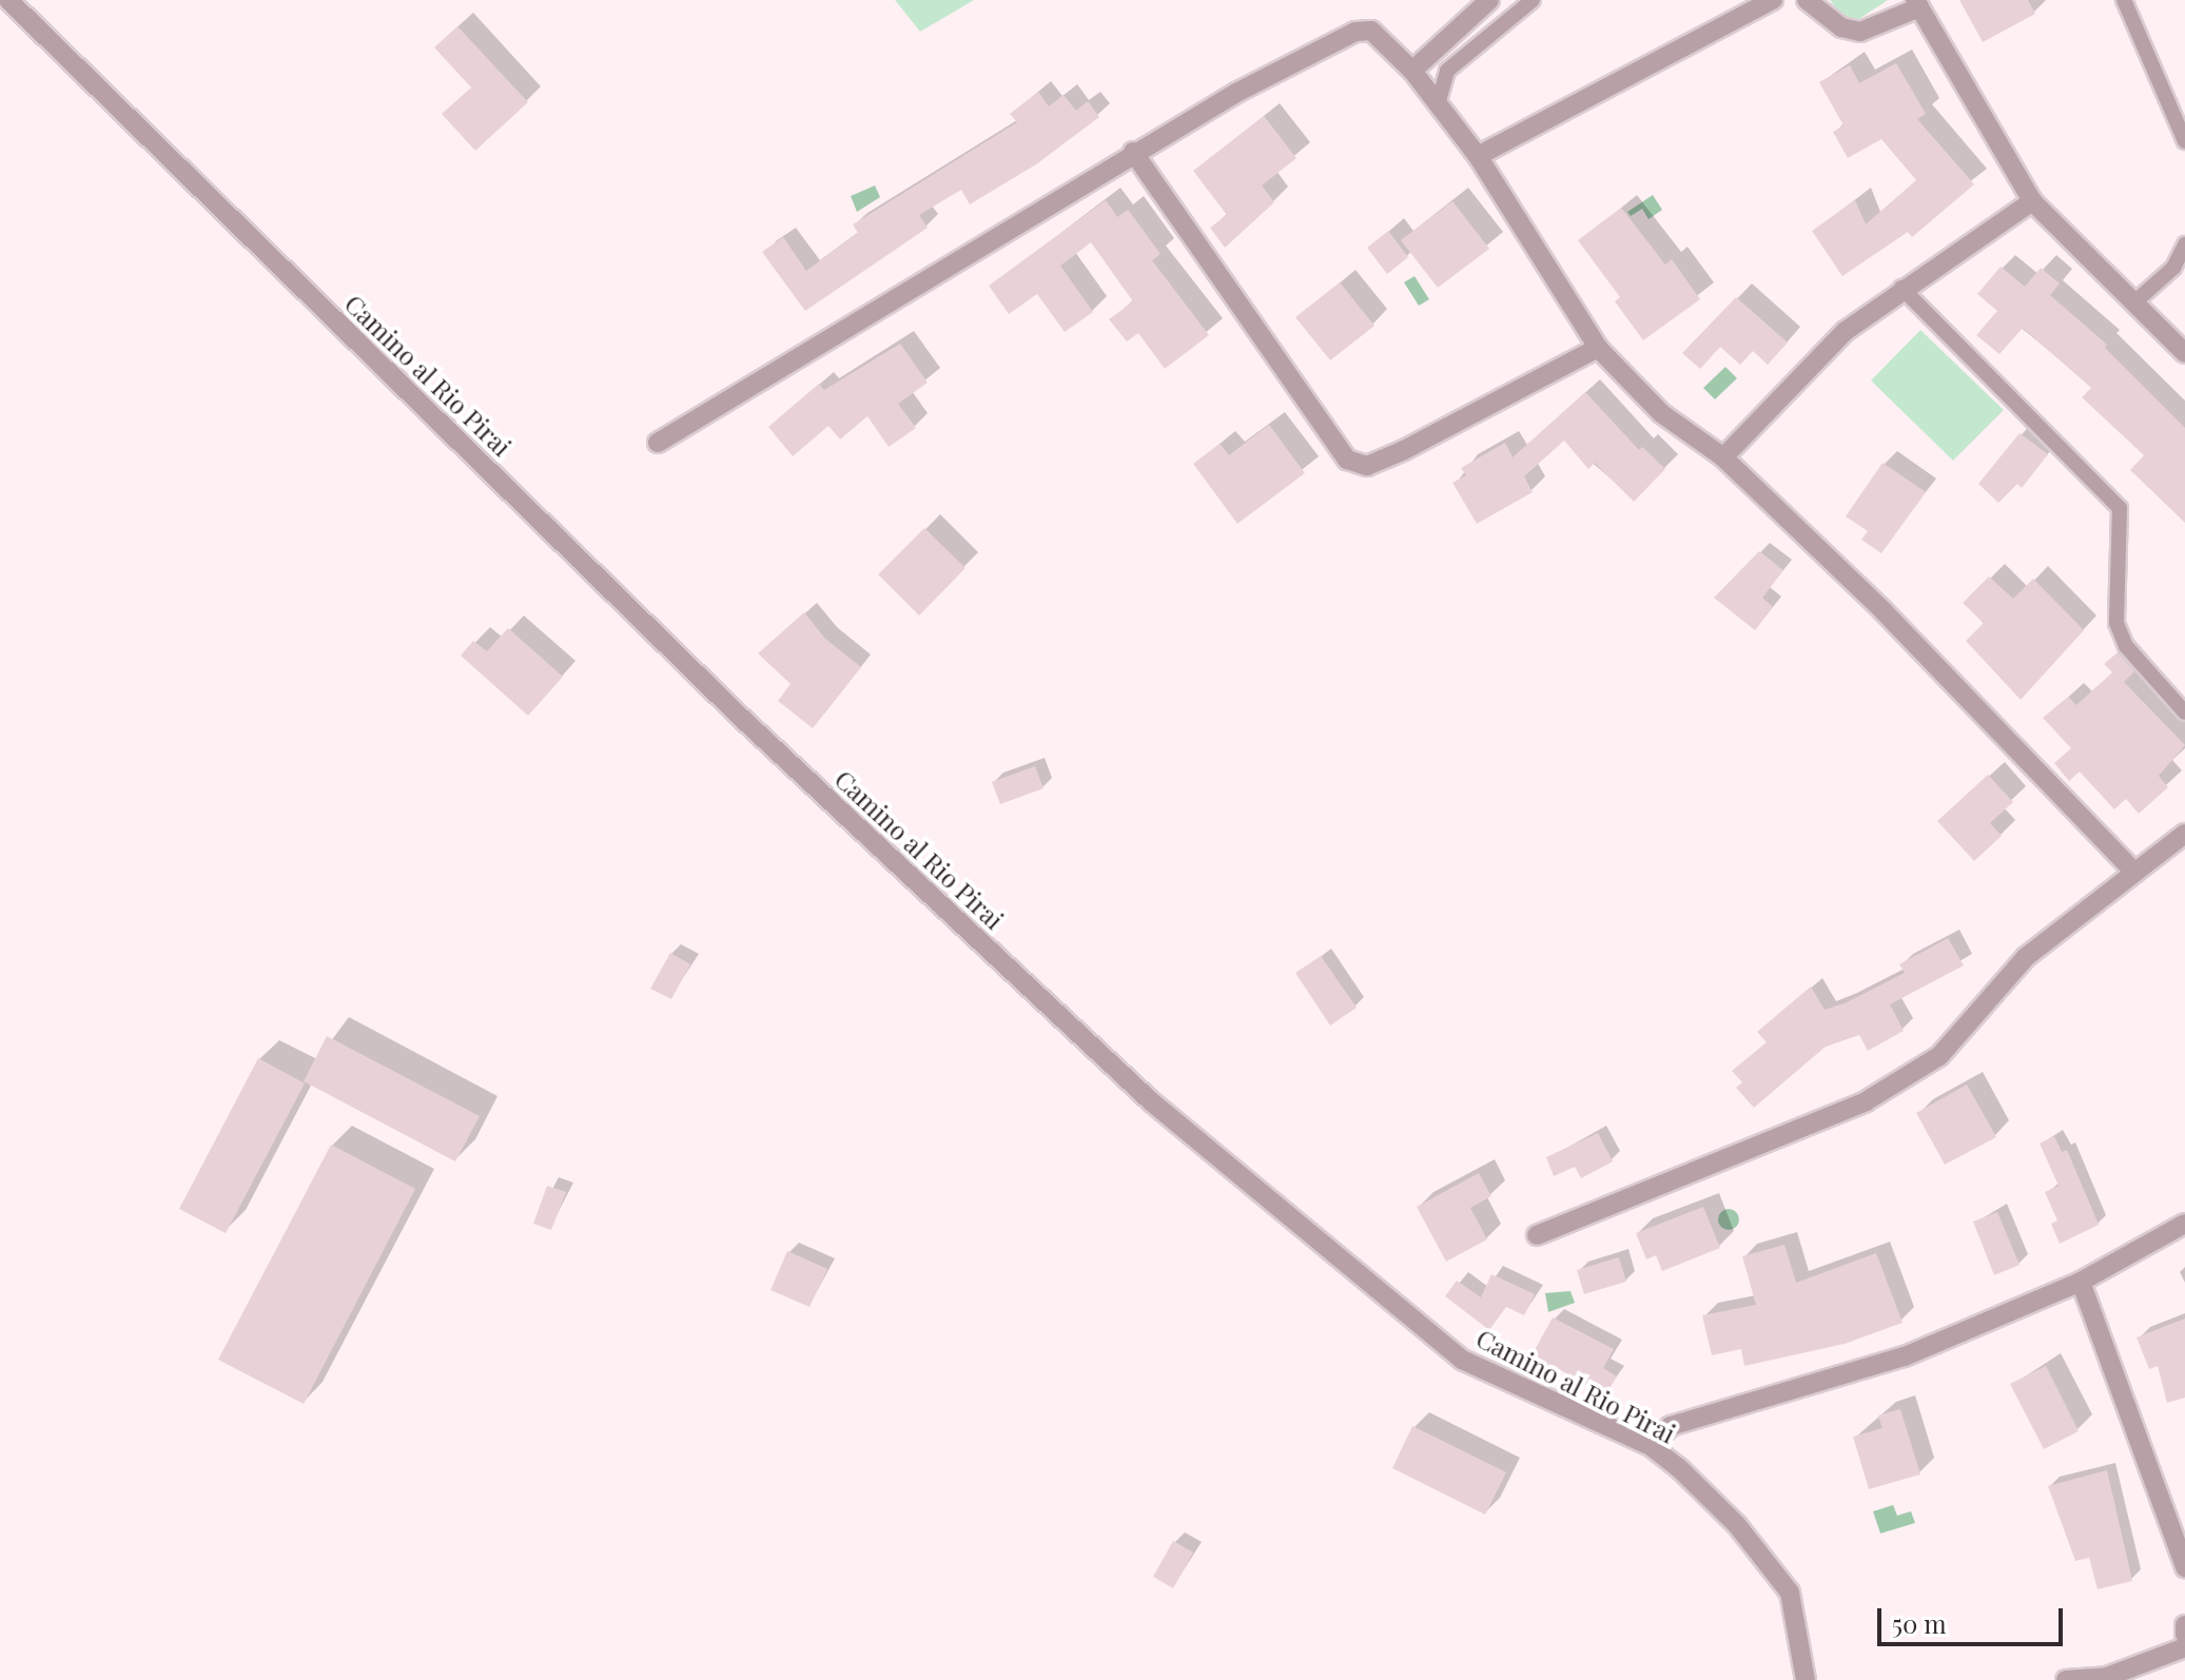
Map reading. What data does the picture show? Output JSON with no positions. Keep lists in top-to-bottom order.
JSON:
{
  "streets": {
    "street": ["Camino al Rio Pirai"]
  },
  "scale_bar": "50 m"
}
